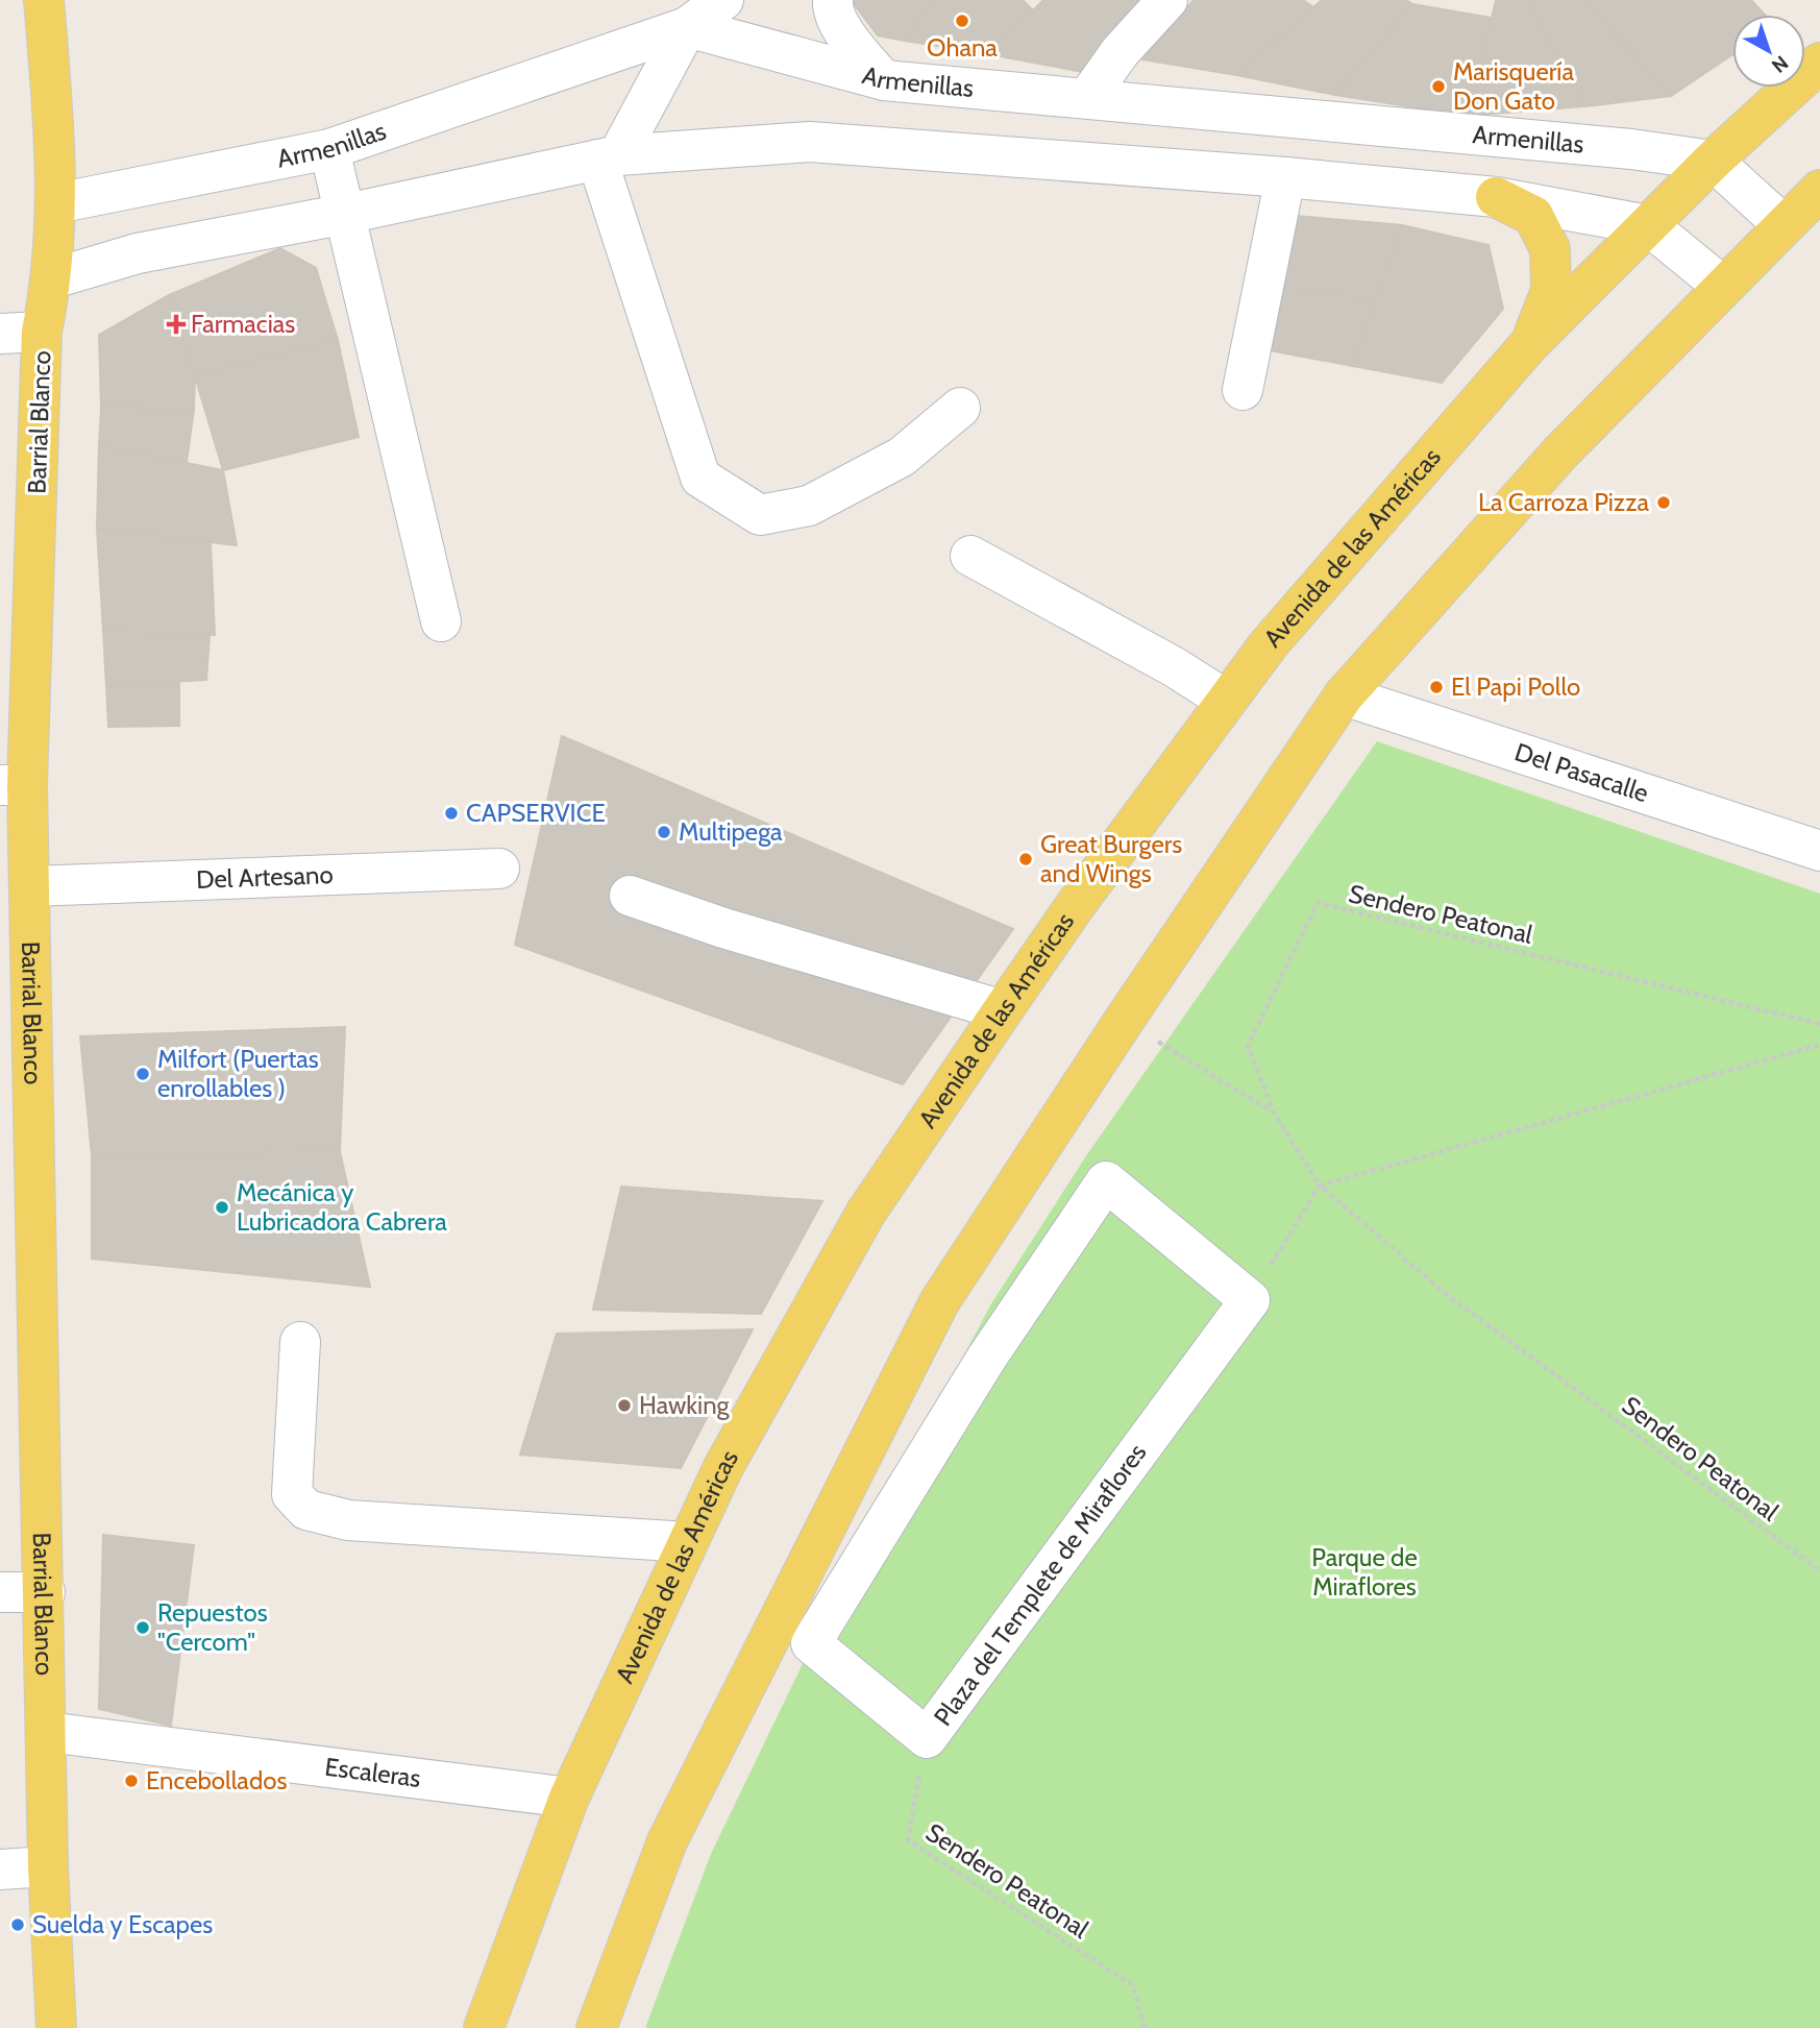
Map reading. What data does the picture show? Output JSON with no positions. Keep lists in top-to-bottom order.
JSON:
{
  "streets": {
    "main road": ["Barrial Blanco", "Avenida de las Américas"],
    "street": [
      "Armenillas",
      "Del Pasacalle",
      "Del Artesano",
      "Plaza del Templete de Miraflores",
      "Escaleras"
    ],
    "path": ["Sendero Peatonal"]
  },
  "crossings": [
    ["Armenillas", "Barrial Blanco"],
    ["Armenillas", "Avenida de las Américas"],
    ["Barrial Blanco", "Del Artesano"],
    ["Barrial Blanco", "Escaleras"],
    ["Avenida de las Américas", "Escaleras"],
    ["Sendero Peatonal", "Plaza del Templete de Miraflores"]
  ],
  "parks": ["Parque de Miraflores"],
  "places": {
    "other": [
      "Ohana",
      "Marisquería Don Gato",
      "La Carroza Pizza",
      "El Papi Pollo",
      "CAPSERVICE",
      "Multipega",
      "Great Burgers and Wings",
      "Milfort (Puertas enrollables )",
      "Mecánica y Lubricadora Cabrera",
      "Hawking",
      "Repuestos \"Cercom\"",
      "Encebollados",
      "Suelda y Escapes"
    ],
    "health": ["Farmacias"]
  },
  "north": "bottom right"
}
